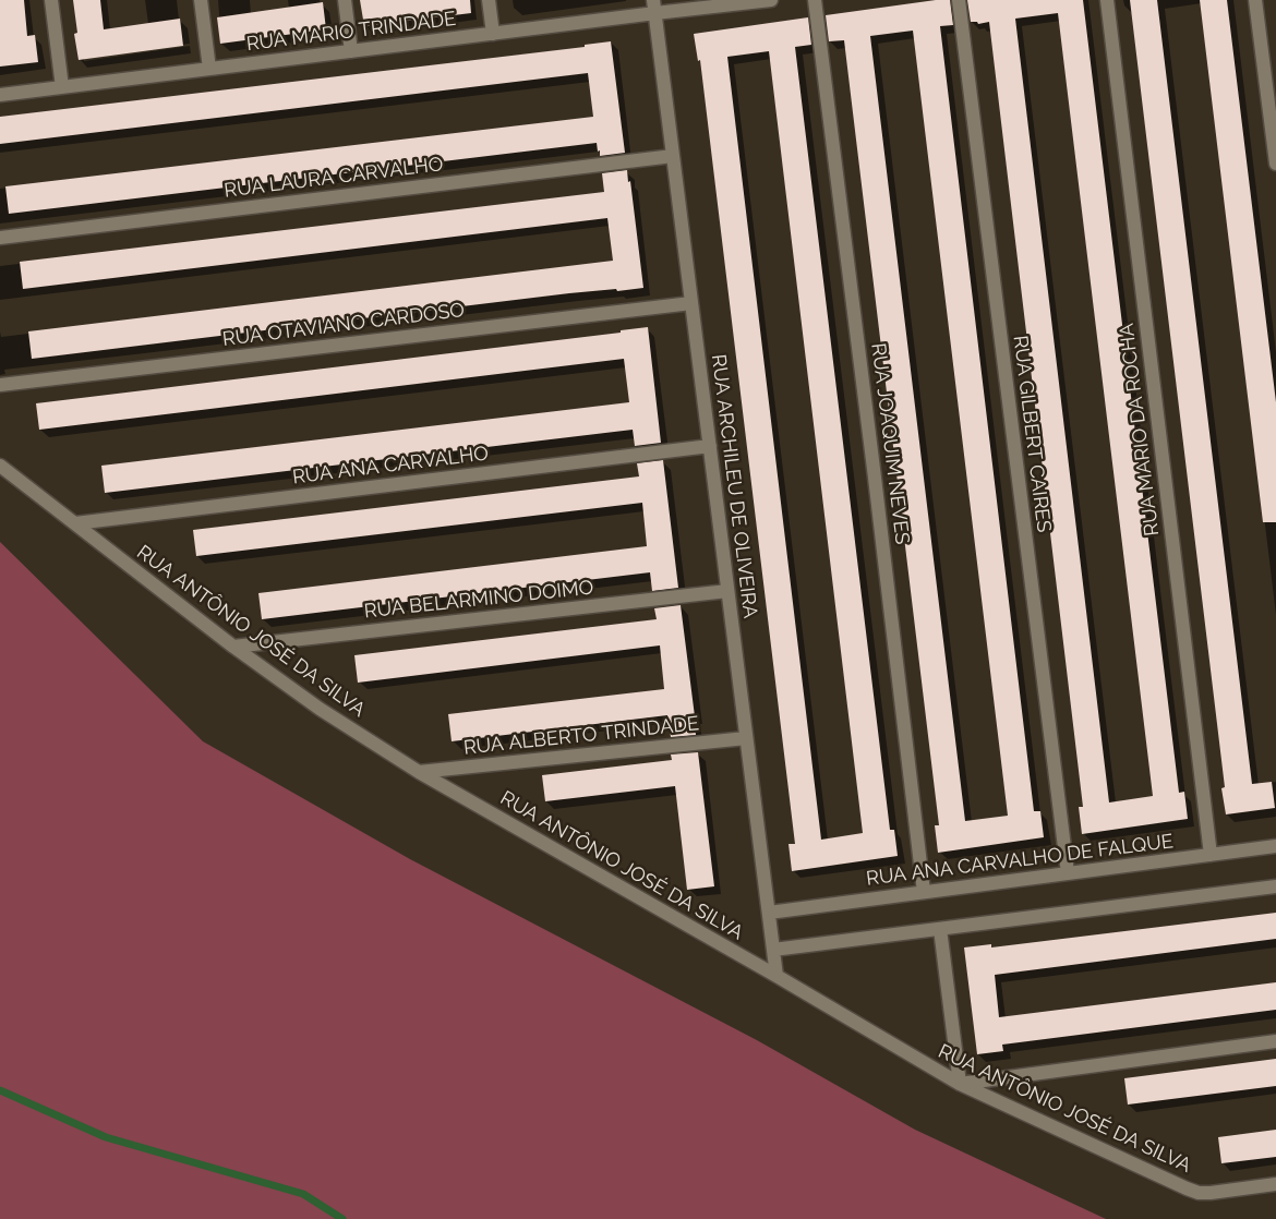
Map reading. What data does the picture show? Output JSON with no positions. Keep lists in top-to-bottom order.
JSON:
{
  "streets": {
    "street": [
      "RUA MARIO TRINDADE",
      "RUA LAURA CARVALHO",
      "RUA OTAVIANO CARDOSO",
      "RUA MARIO DA ROCHA",
      "RUA GILBERT CAIRES",
      "RUA JOAQUIM NEVES",
      "RUA ANA CARVALHO",
      "RUA ARCHILEU DE OLIVEIRA",
      "RUA BELARMINO DOIMO",
      "RUA ANTÔNIO JOSÉ DA SILVA",
      "RUA ALBERTO TRINDADE",
      "RUA ANA CARVALHO DE FALQUE"
    ]
  },
  "crossings": [
    ["RUA MARIO TRINDADE", "RUA ARCHILEU DE OLIVEIRA"],
    ["RUA LAURA CARVALHO", "RUA ARCHILEU DE OLIVEIRA"],
    ["RUA OTAVIANO CARDOSO", "RUA ARCHILEU DE OLIVEIRA"],
    ["RUA MARIO DA ROCHA", "RUA ANA CARVALHO DE FALQUE"],
    ["RUA GILBERT CAIRES", "RUA ANA CARVALHO DE FALQUE"],
    ["RUA JOAQUIM NEVES", "RUA ANA CARVALHO DE FALQUE"],
    ["RUA ANA CARVALHO", "RUA ARCHILEU DE OLIVEIRA"],
    ["RUA ANA CARVALHO", "RUA ANTÔNIO JOSÉ DA SILVA"],
    ["RUA ARCHILEU DE OLIVEIRA", "RUA BELARMINO DOIMO"],
    ["RUA ARCHILEU DE OLIVEIRA", "RUA ANTÔNIO JOSÉ DA SILVA"],
    ["RUA ARCHILEU DE OLIVEIRA", "RUA ALBERTO TRINDADE"],
    ["RUA ARCHILEU DE OLIVEIRA", "RUA ANA CARVALHO DE FALQUE"],
    ["RUA BELARMINO DOIMO", "RUA ANTÔNIO JOSÉ DA SILVA"],
    ["RUA ANTÔNIO JOSÉ DA SILVA", "RUA ALBERTO TRINDADE"]
  ]
}
